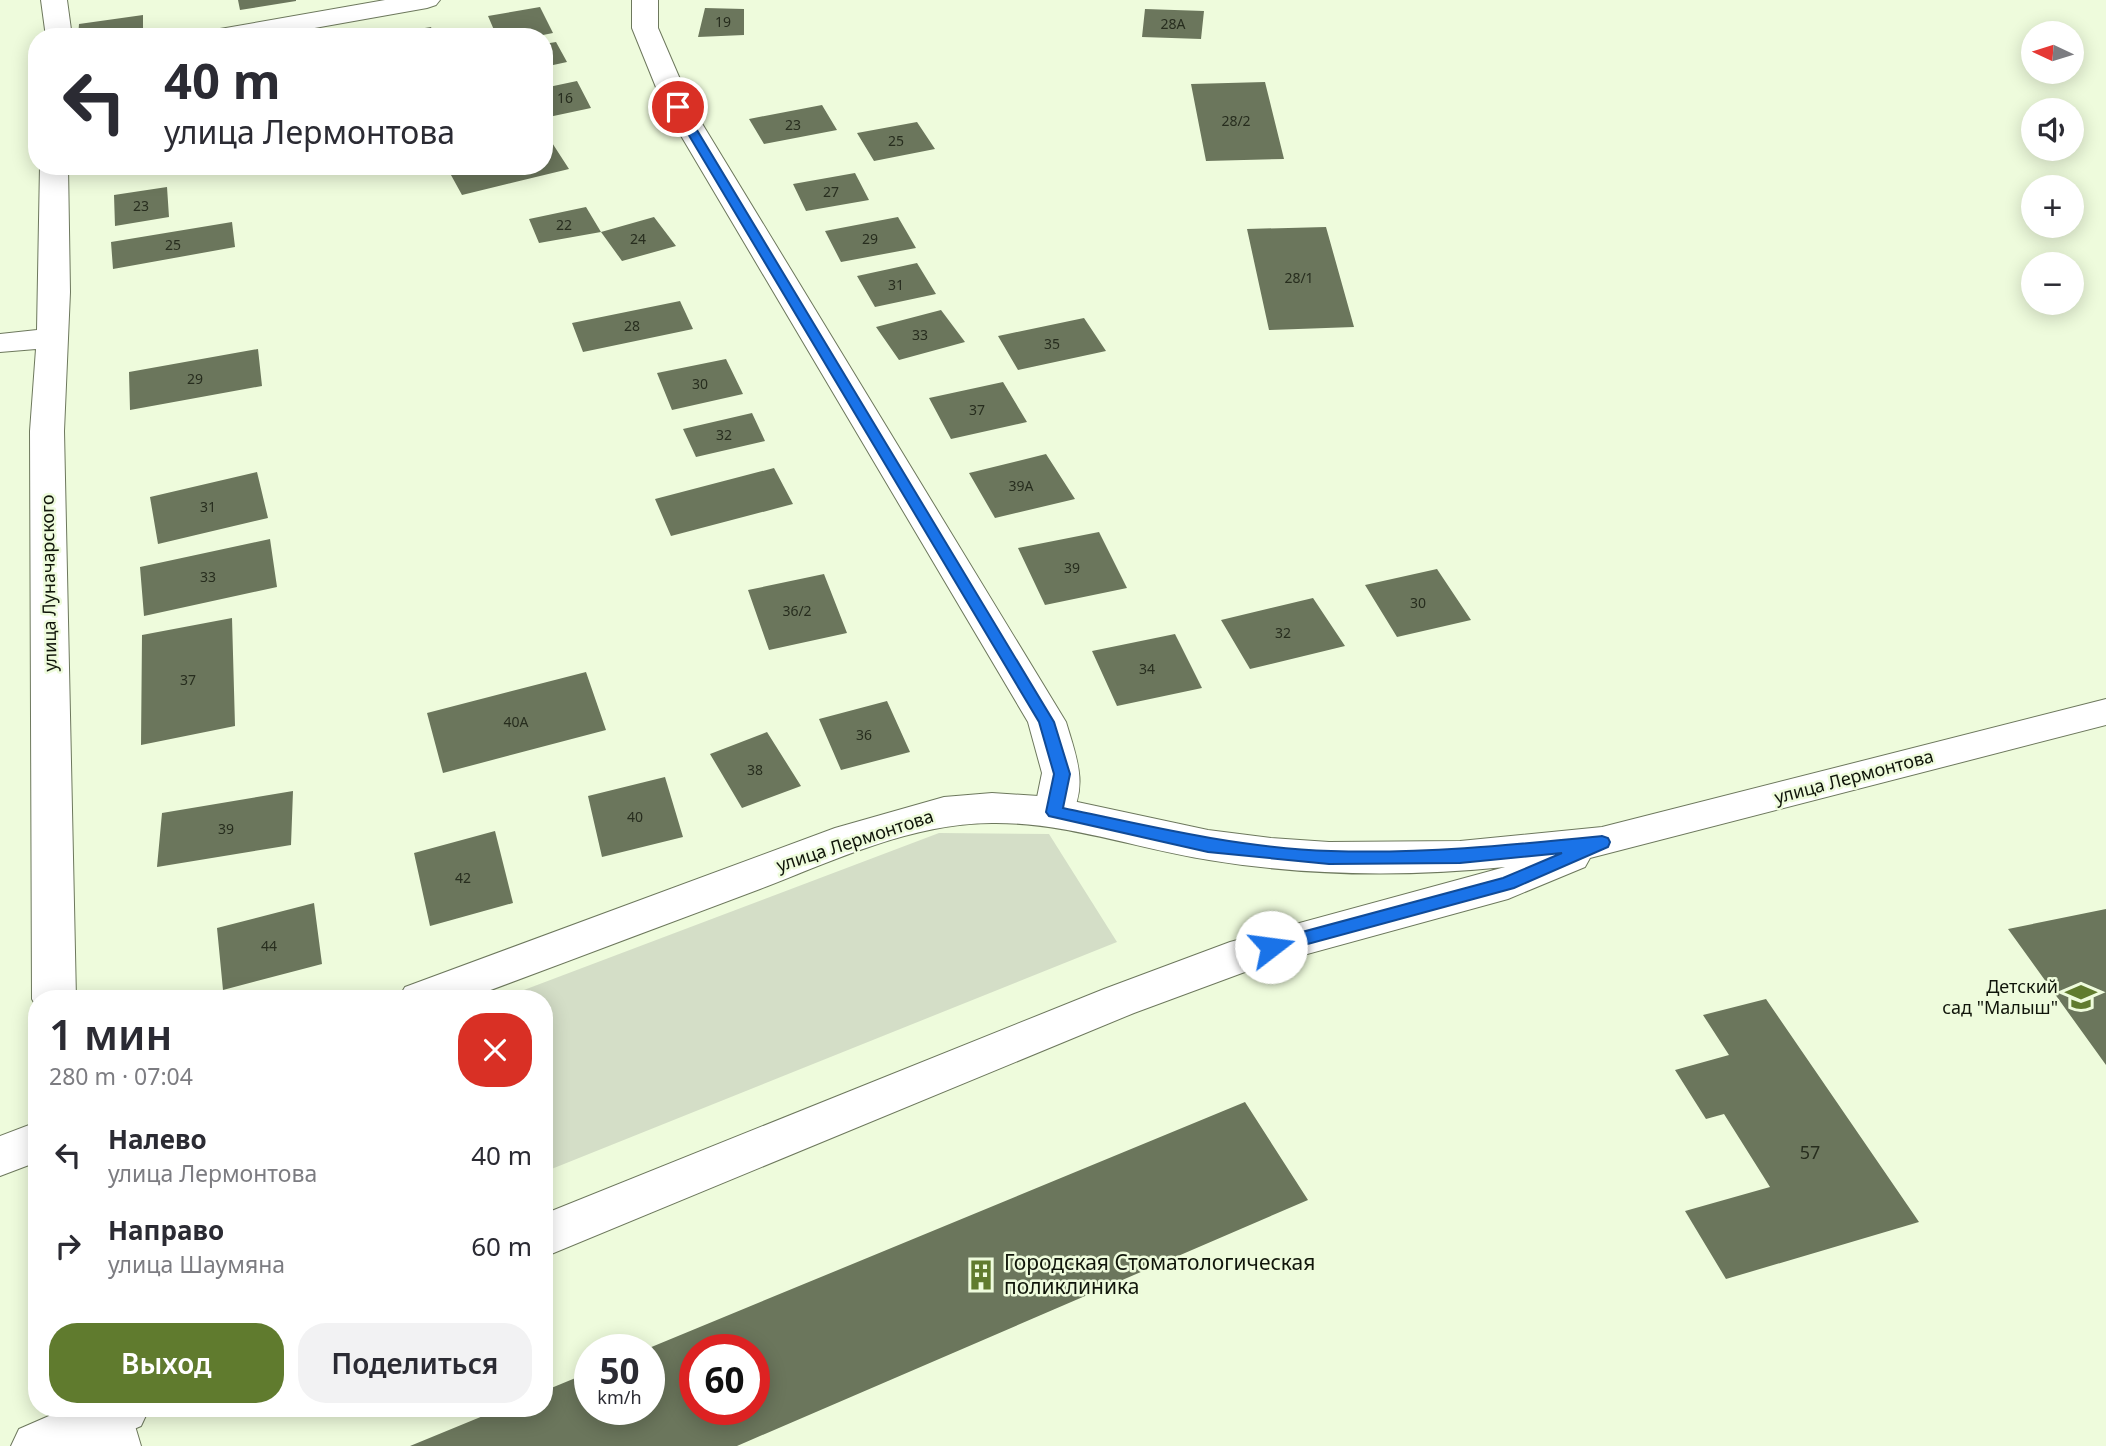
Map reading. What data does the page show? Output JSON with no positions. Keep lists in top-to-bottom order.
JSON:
{
  "streets": {
    "street": ["улица Луначарского", "улица Лермонтова"]
  },
  "places": {
    "school or university": ["Детский сад \"Малыш\""],
    "building": ["Городская Стоматологическая поликлиника"]
  },
  "house_numbers": [
    "19",
    "28А",
    "16",
    "28/2",
    "23",
    "25",
    "27",
    "23",
    "22",
    "24",
    "29",
    "25",
    "28/1",
    "31",
    "28",
    "33",
    "35",
    "29",
    "30",
    "37",
    "32",
    "39А",
    "31",
    "39",
    "33",
    "30",
    "36/2",
    "32",
    "34",
    "37",
    "40А",
    "36",
    "38",
    "40",
    "39",
    "42",
    "44",
    "57"
  ],
  "north": "left",
  "page": {
    "map_buttons": ["+", "−"],
    "turn": ["40 m", "улица Лермонтова"],
    "heading": ["1 мин", "280 m · 07:04"],
    "list": [
      {
        "name": "Налево",
        "note": "улица Лермонтова",
        "value": "40 m"
      },
      {
        "name": "Направо",
        "note": "улица Шаумяна",
        "value": "60 m"
      }
    ],
    "buttons": ["Выход", "Поделиться"],
    "speed": "50 km/h",
    "limit": "60"
  }
}
